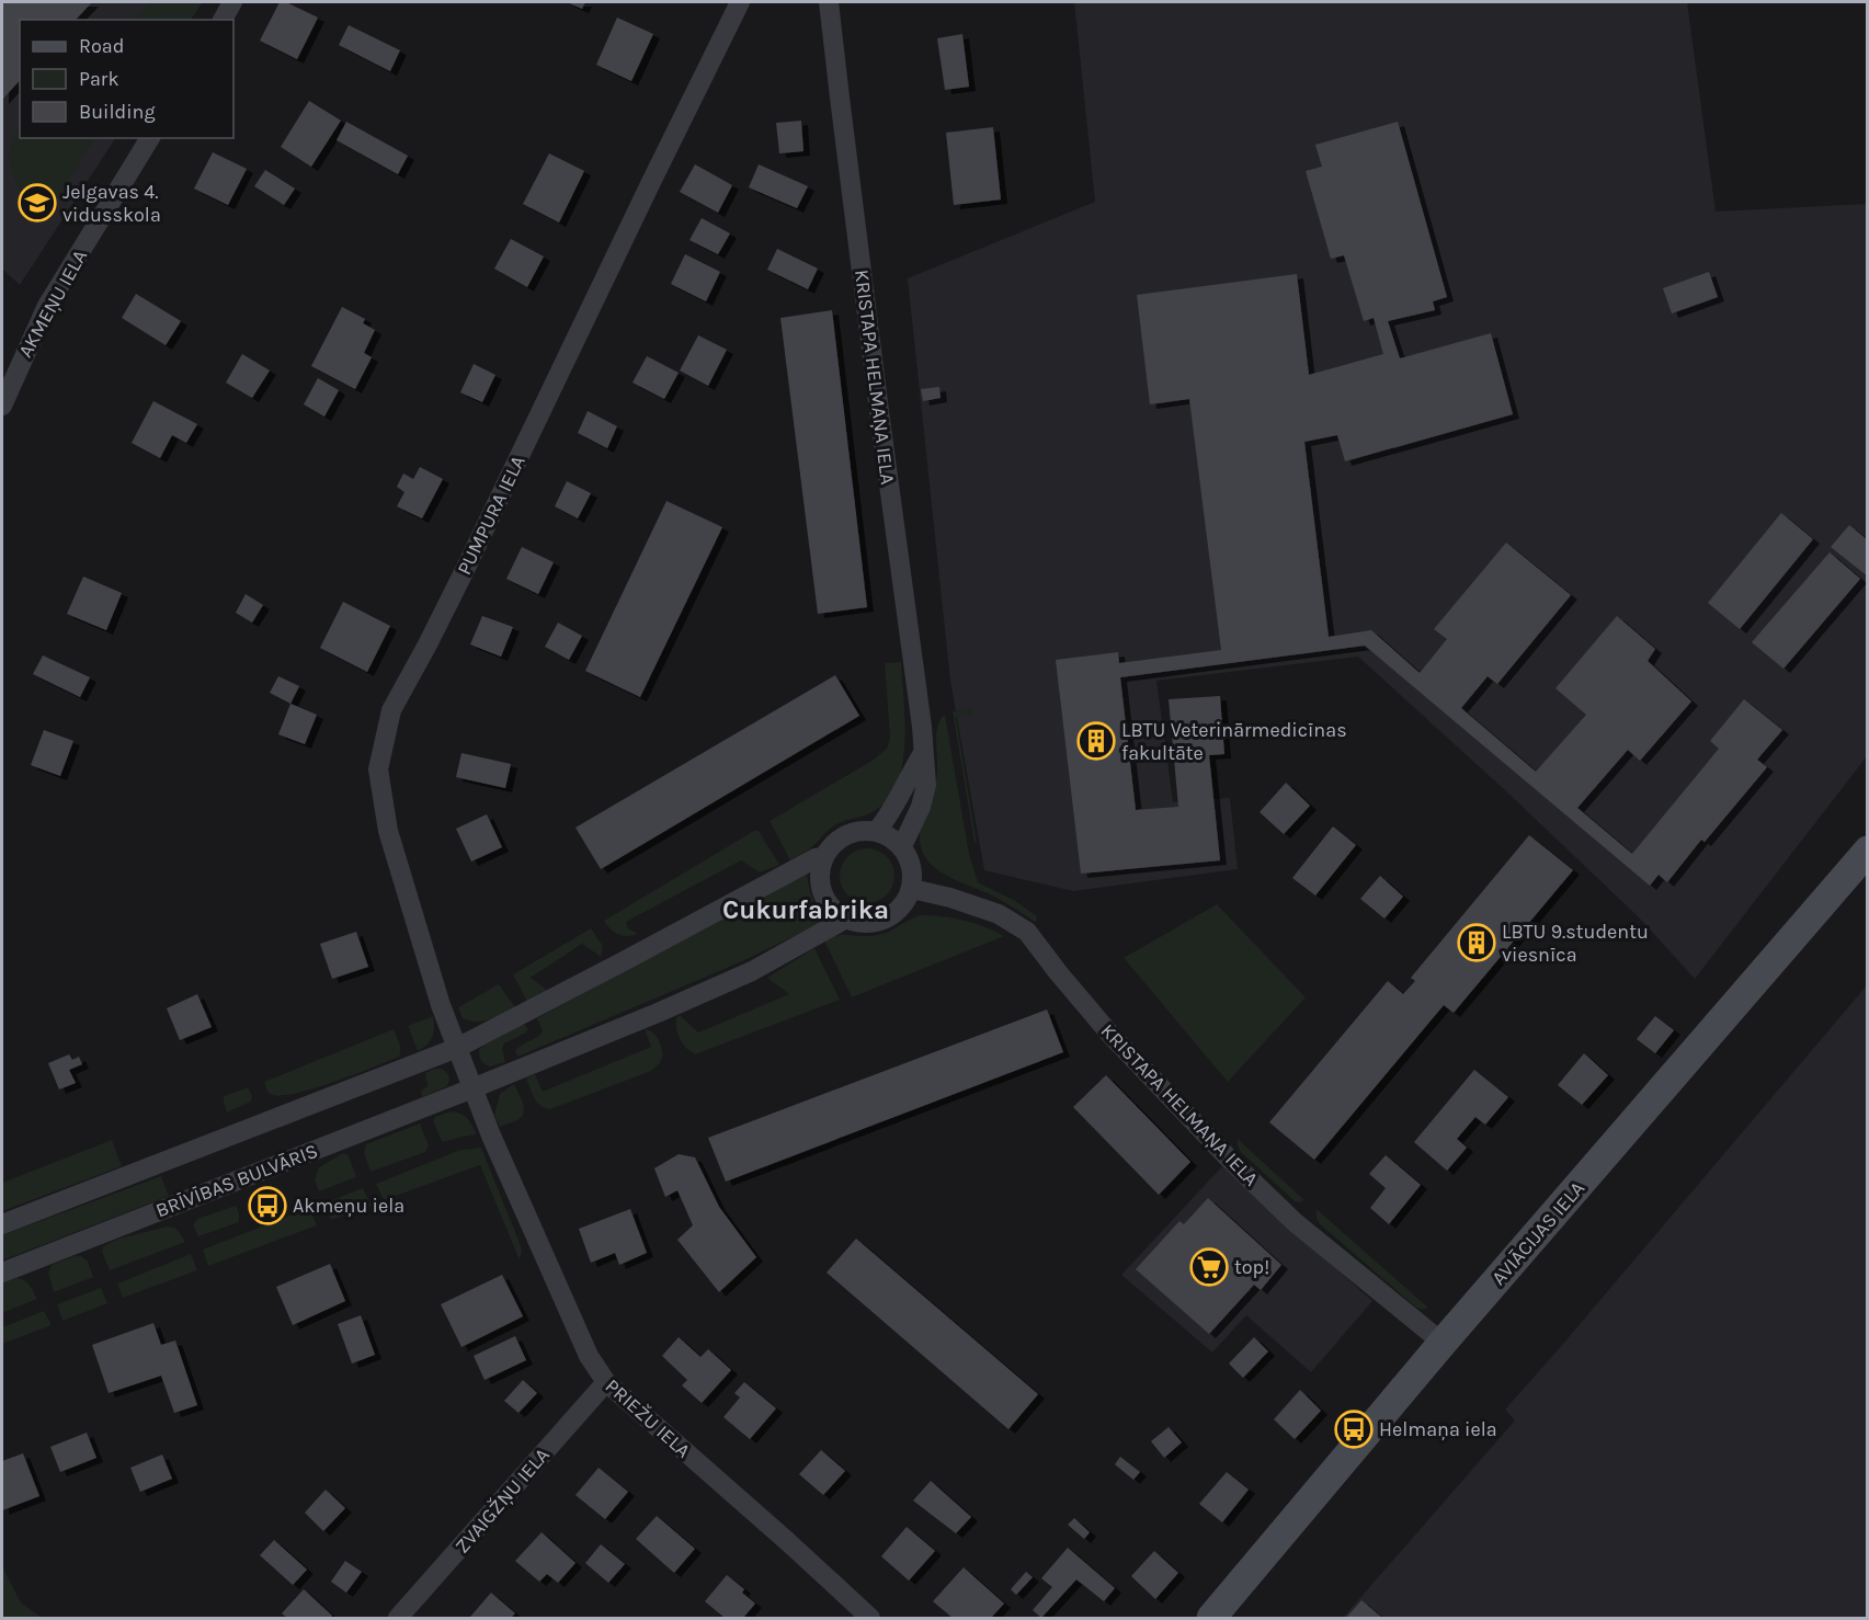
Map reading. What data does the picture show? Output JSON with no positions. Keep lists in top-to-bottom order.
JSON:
{
  "streets": {
    "main road": ["AVIĀCIJAS IELA"],
    "street": [
      "AKMEŅU IELA",
      "KRISTAPA HELMAŅA IELA",
      "PUMPURA IELA",
      "BRĪVĪBAS BULVĀRIS",
      "PRIEŽU IELA",
      "ZVAIGŽŅU IELA"
    ]
  },
  "crossings": [
    ["KRISTAPA HELMAŅA IELA", "BRĪVĪBAS BULVĀRIS"],
    ["KRISTAPA HELMAŅA IELA", "AVIĀCIJAS IELA"],
    ["BRĪVĪBAS BULVĀRIS", "PRIEŽU IELA"],
    ["PRIEŽU IELA", "ZVAIGŽŅU IELA"]
  ],
  "districts": ["Cukurfabrika"],
  "places": {
    "school or university": ["Jelgavas 4. vidusskola"],
    "building": ["LBTU Veterinārmedicīnas fakultāte", "LBTU 9.studentu viesnīca"],
    "bus stop": ["Akmeņu iela", "Helmaņa iela"],
    "supermarket": ["top!"]
  },
  "legend": ["Road", "Park", "Building"]
}
